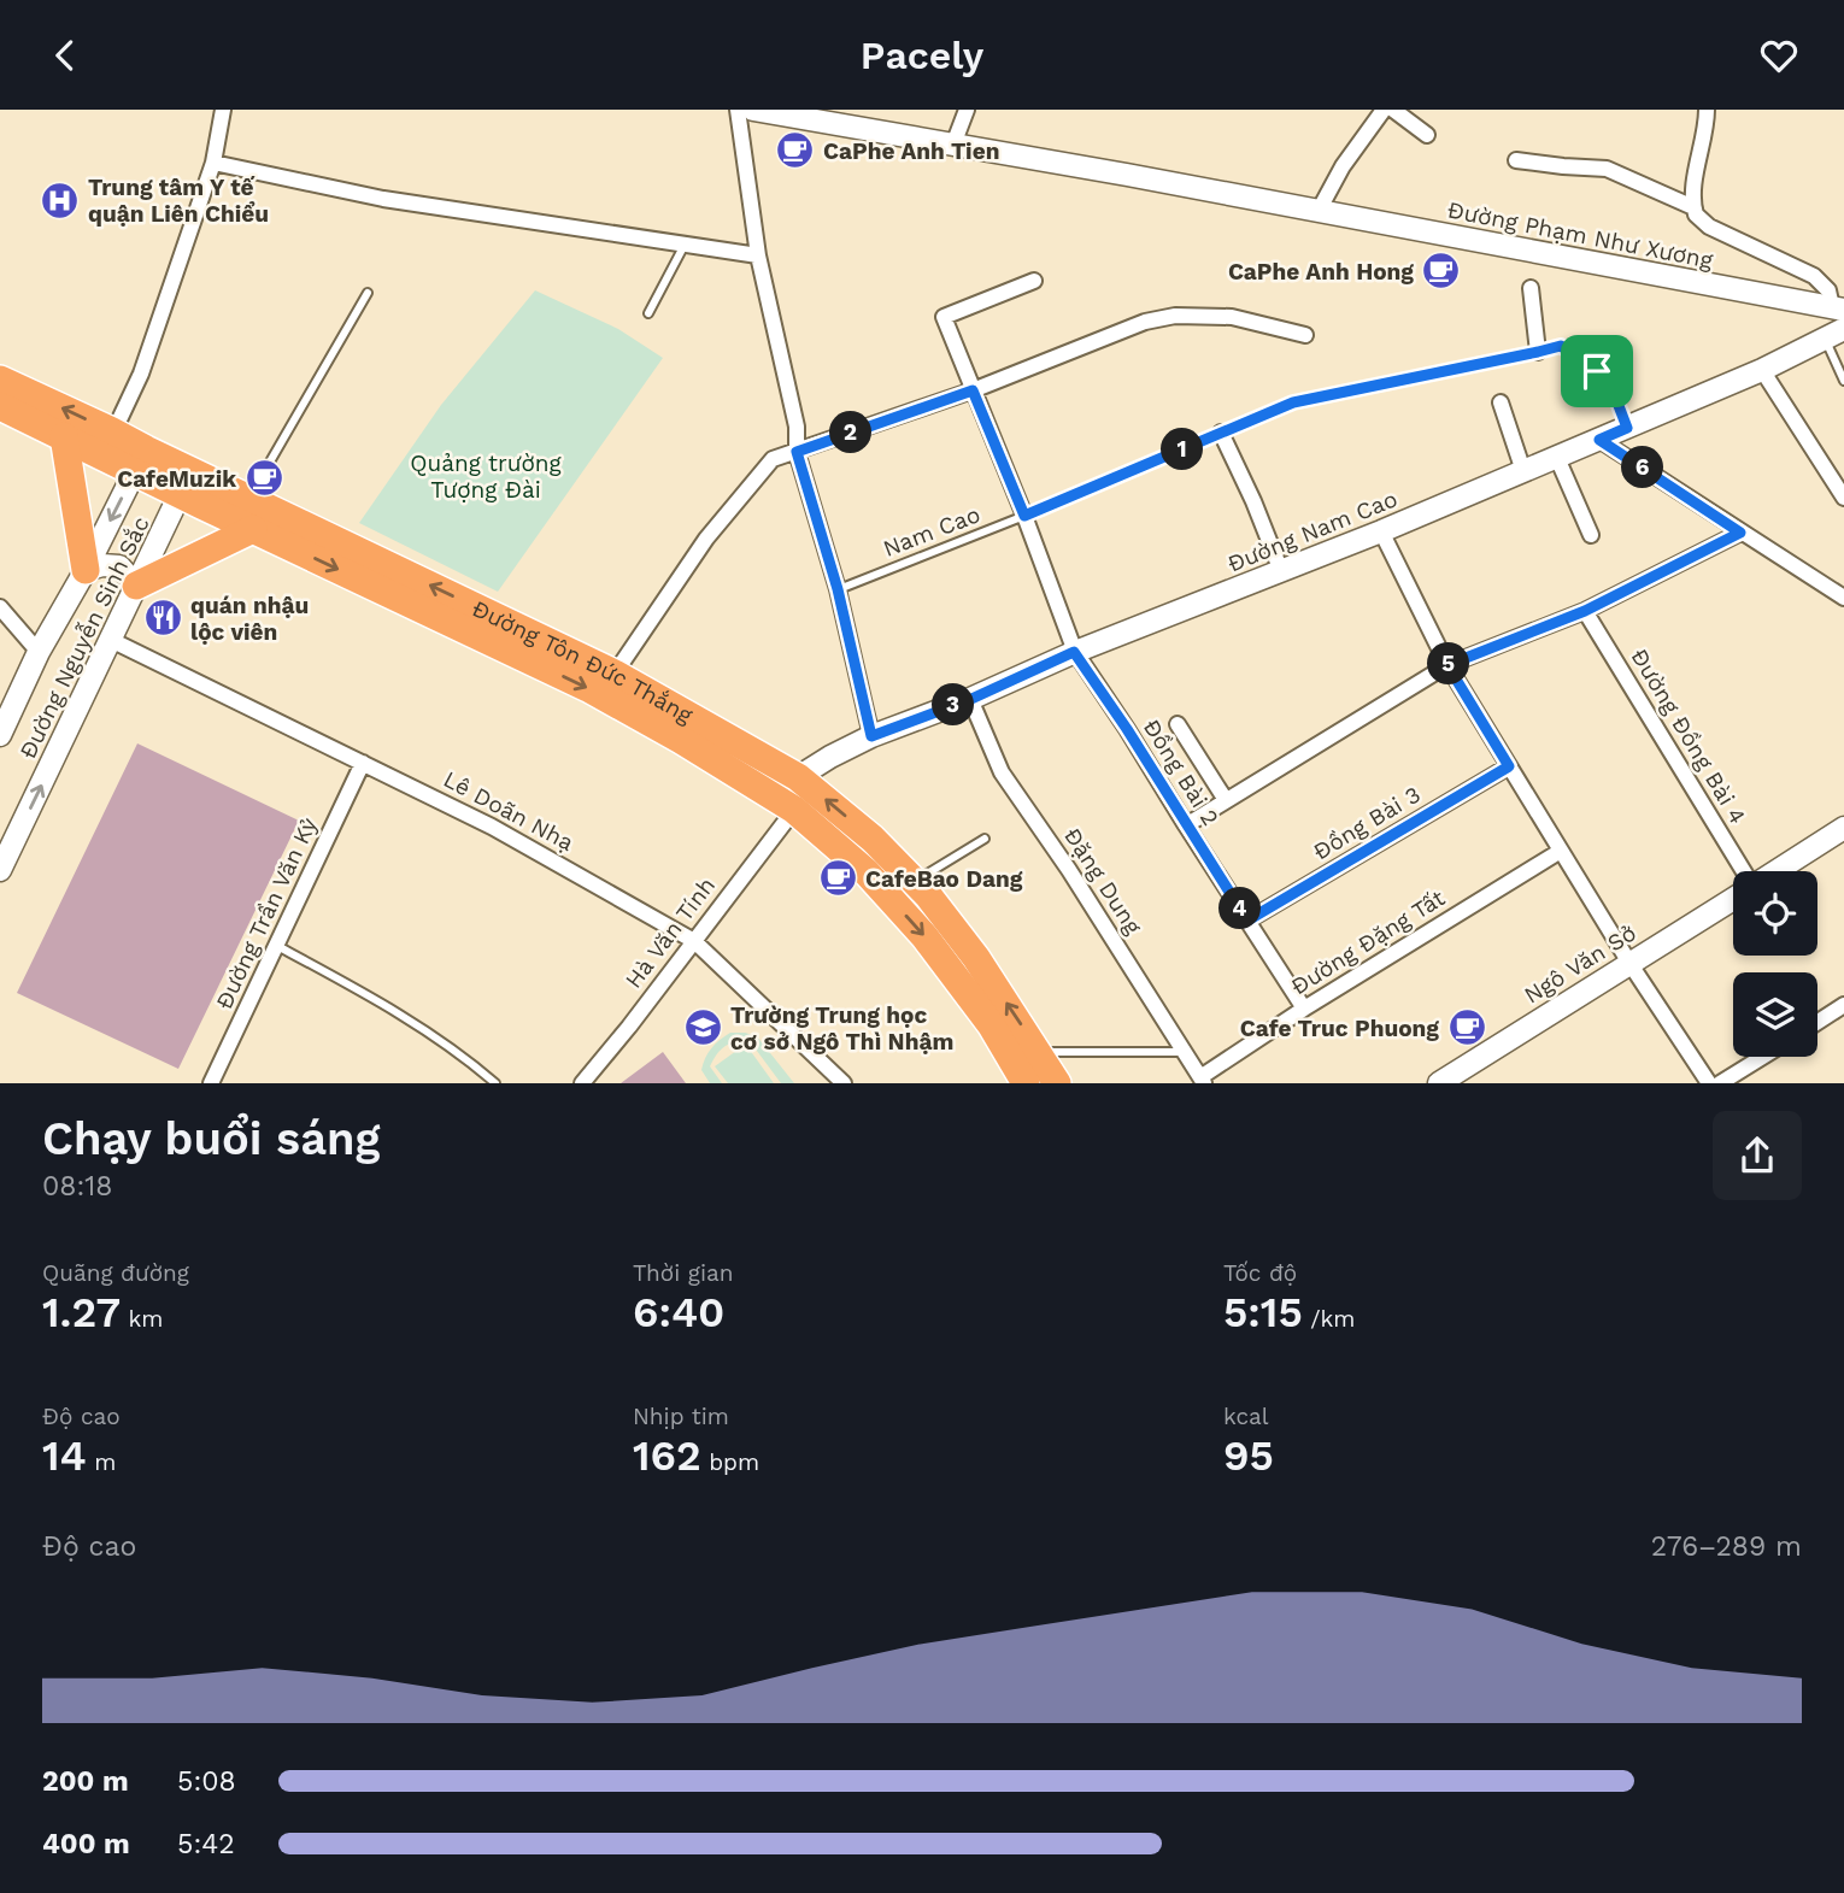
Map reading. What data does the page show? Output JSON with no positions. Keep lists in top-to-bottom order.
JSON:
{
  "streets": {
    "highway": ["Đường Tôn Đức Thắng"],
    "street": [
      "Đường Phạm Như Xương",
      "Đường Nam Cao",
      "Đường Nguyễn Sinh Sắc",
      "Đường Đồng Bài 4",
      "Đồng Bài 2",
      "Lê Doãn Nhạ",
      "Đồng Bài 3",
      "Đặng Dung",
      "Đường Trần Văn Kỷ",
      "Hà Văn Tính",
      "Đường Đặng Tất",
      "Ngô Văn Sở"
    ],
    "lane": ["Nam Cao"]
  },
  "crossings": [
    ["Nam Cao", "Đường Nam Cao"],
    ["Nam Cao", "Đồng Bài 2"],
    ["Đường Nam Cao", "Đường Tôn Đức Thắng"],
    ["Đường Nam Cao", "Đồng Bài 2"],
    ["Đường Nam Cao", "Đặng Dung"],
    ["Đường Nguyễn Sinh Sắc", "Đường Tôn Đức Thắng"],
    ["Đường Nguyễn Sinh Sắc", "Lê Doãn Nhạ"],
    ["Đường Tôn Đức Thắng", "Hà Văn Tính"],
    ["Đồng Bài 2", "Đồng Bài 3"],
    ["Đồng Bài 2", "Đường Đặng Tất"],
    ["Lê Doãn Nhạ", "Đường Trần Văn Kỷ"],
    ["Lê Doãn Nhạ", "Hà Văn Tính"],
    ["Đặng Dung", "Đường Đặng Tất"]
  ],
  "parks": ["Quảng trường Tượng Đài"],
  "places": {
    "cafe": [
      "CaPhe Anh Tien",
      "CaPhe Anh Hong",
      "CafeMuzik",
      "CafeBao Dang",
      "Cafe Truc Phuong"
    ],
    "hospital": ["Trung tâm Y tế quận Liên Chiểu"],
    "restaurant": ["quán nhậu lộc viên"],
    "school or university": ["Trường Trung học cơ sở Ngô Thì Nhậm"]
  },
  "page": {
    "header": "Pacely",
    "pins": [
      "2",
      "1",
      "6",
      "5",
      "3",
      "4"
    ],
    "heading": ["Chạy buổi sáng", "08:18"],
    "stats": [
      ["Quãng đường", "1.27 km"],
      ["Thời gian", "6:40"],
      ["Tốc độ", "5:15 /km"],
      ["Độ cao", "14 m"],
      ["Nhịp tim", "162 bpm"],
      ["kcal", "95"]
    ],
    "chart": ["Độ cao", "276–289 m"],
    "list": [
      {
        "name": "200 m",
        "note": "5:08"
      },
      {
        "name": "400 m",
        "note": "5:42"
      }
    ]
  }
}
